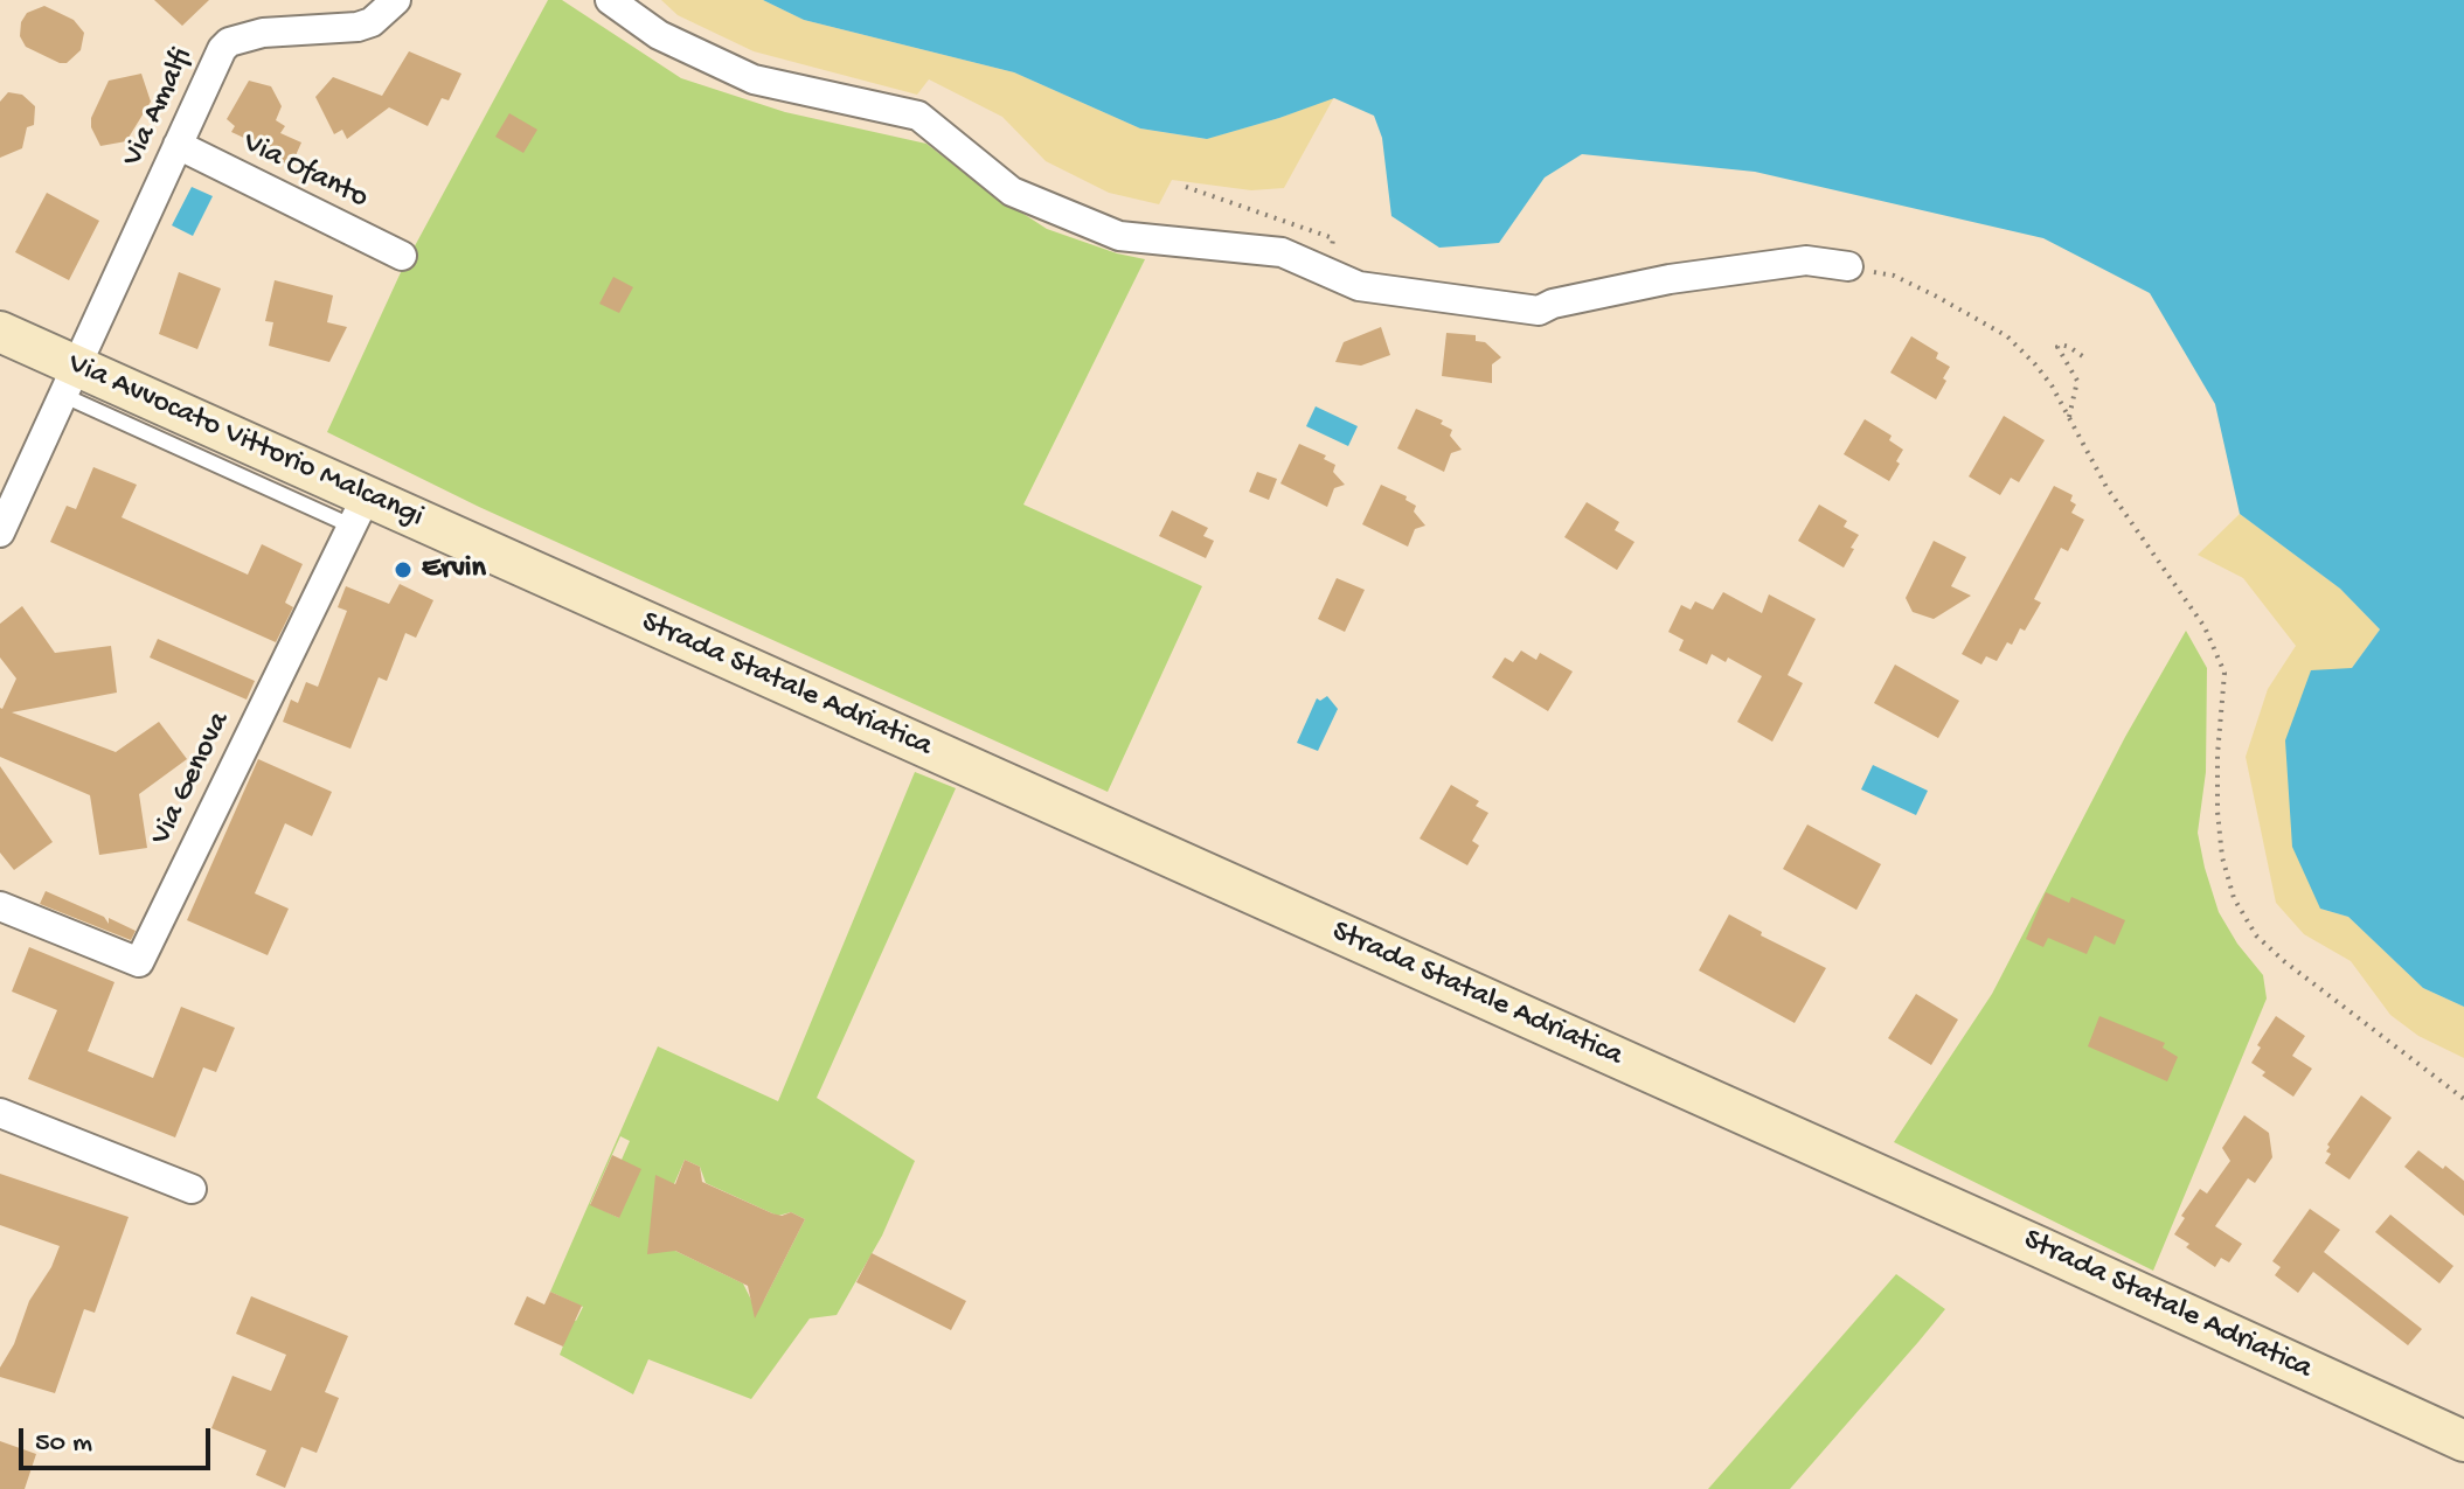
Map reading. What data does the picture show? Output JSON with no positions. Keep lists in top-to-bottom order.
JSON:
{
  "streets": {
    "main road": ["Via Avvocato Vittorio Malcangi", "Strada Statale Adriatica"],
    "street": ["Via Amalfi", "Via Ofanto", "Via Genova"]
  },
  "crossings": [
    ["Via Amalfi", "Via Ofanto"],
    ["Via Amalfi", "Via Avvocato Vittorio Malcangi"],
    ["Via Avvocato Vittorio Malcangi", "Strada Statale Adriatica"],
    ["Via Avvocato Vittorio Malcangi", "Via Genova"]
  ],
  "places": ["Ervin"],
  "scale_bar": "50 m"
}
